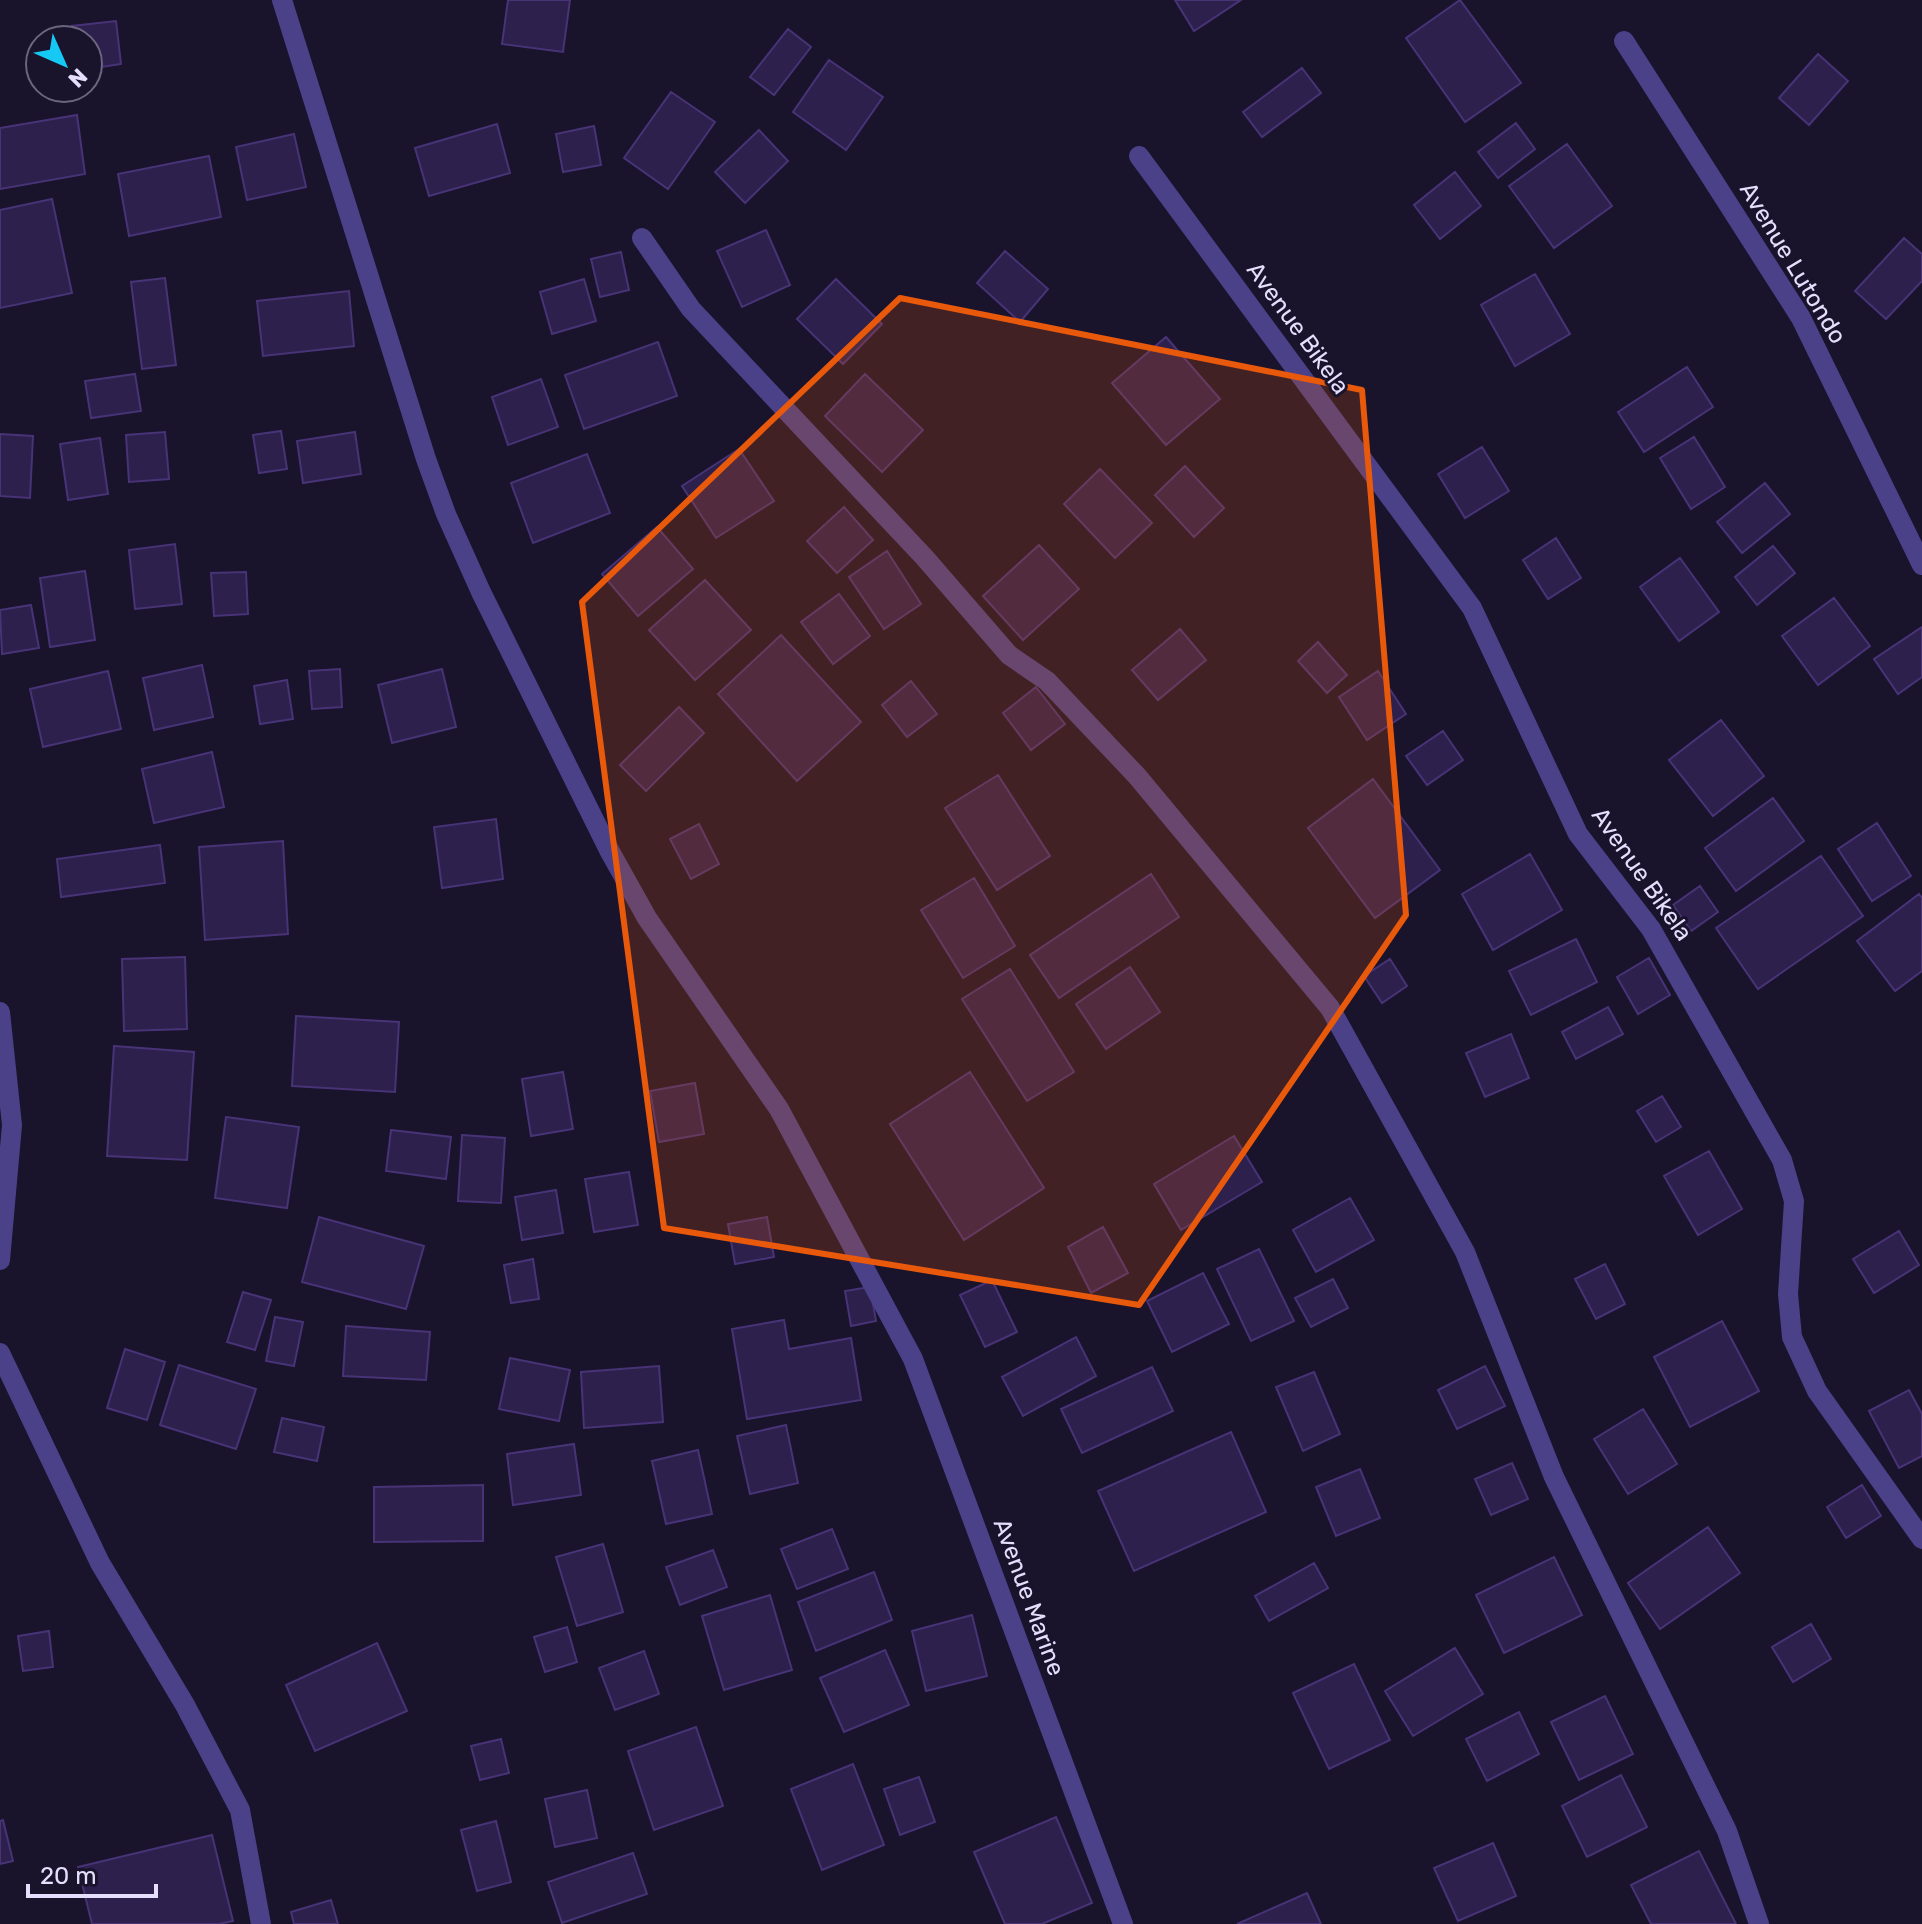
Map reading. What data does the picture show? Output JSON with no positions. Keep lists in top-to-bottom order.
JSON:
{
  "streets": {
    "street": ["Avenue Lutondo", "Avenue Bikela", "Avenue Marine"]
  },
  "scale_bar": "20 m",
  "north": "bottom right"
}
